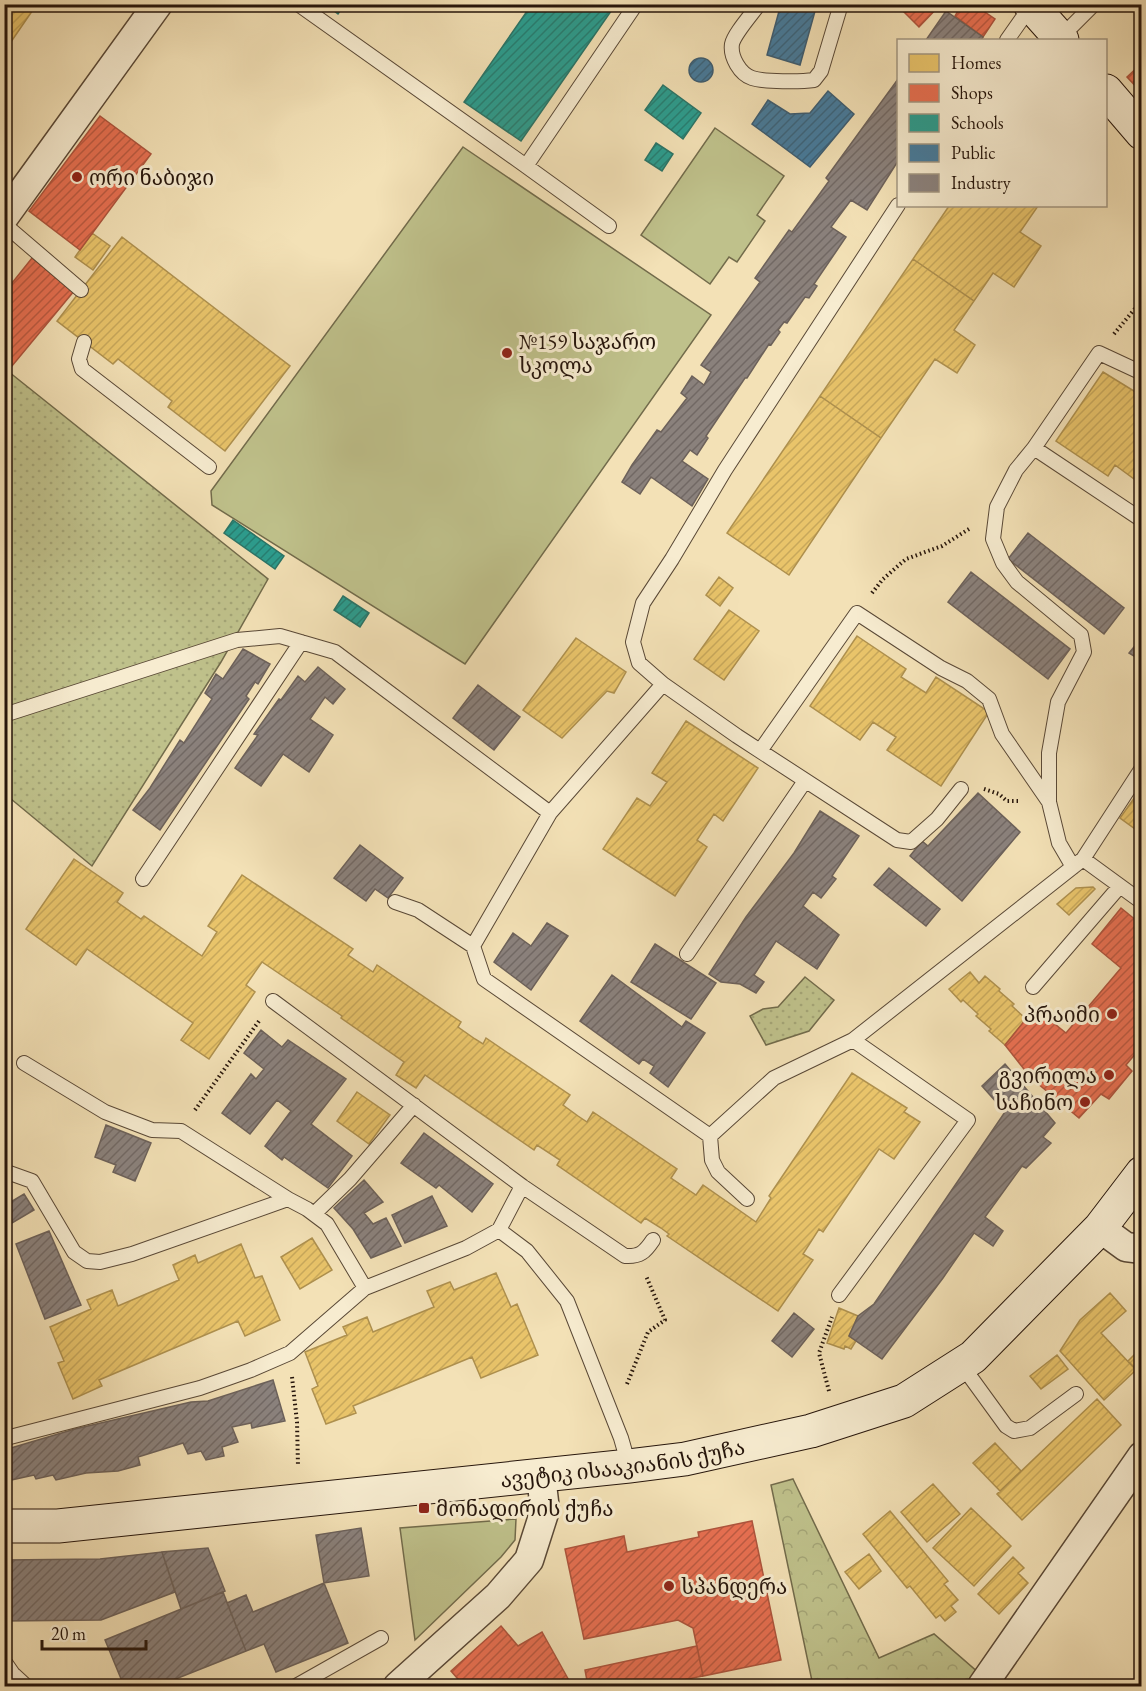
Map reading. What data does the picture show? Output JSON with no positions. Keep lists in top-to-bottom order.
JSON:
{
  "streets": {
    "main road": ["ავეტიკ ისააკიანის ქუჩა"]
  },
  "places": {
    "other": [
      "ორი ნაბიჯი",
      "№159 საჯარო სკოლა",
      "პრაიმი",
      "გვირილა",
      "საჩინო",
      "სპანდერა"
    ],
    "transit": ["მონადირის ქუჩა"]
  },
  "legend": [
    "Homes",
    "Shops",
    "Schools",
    "Public",
    "Industry"
  ],
  "scale_bar": "20 m"
}
